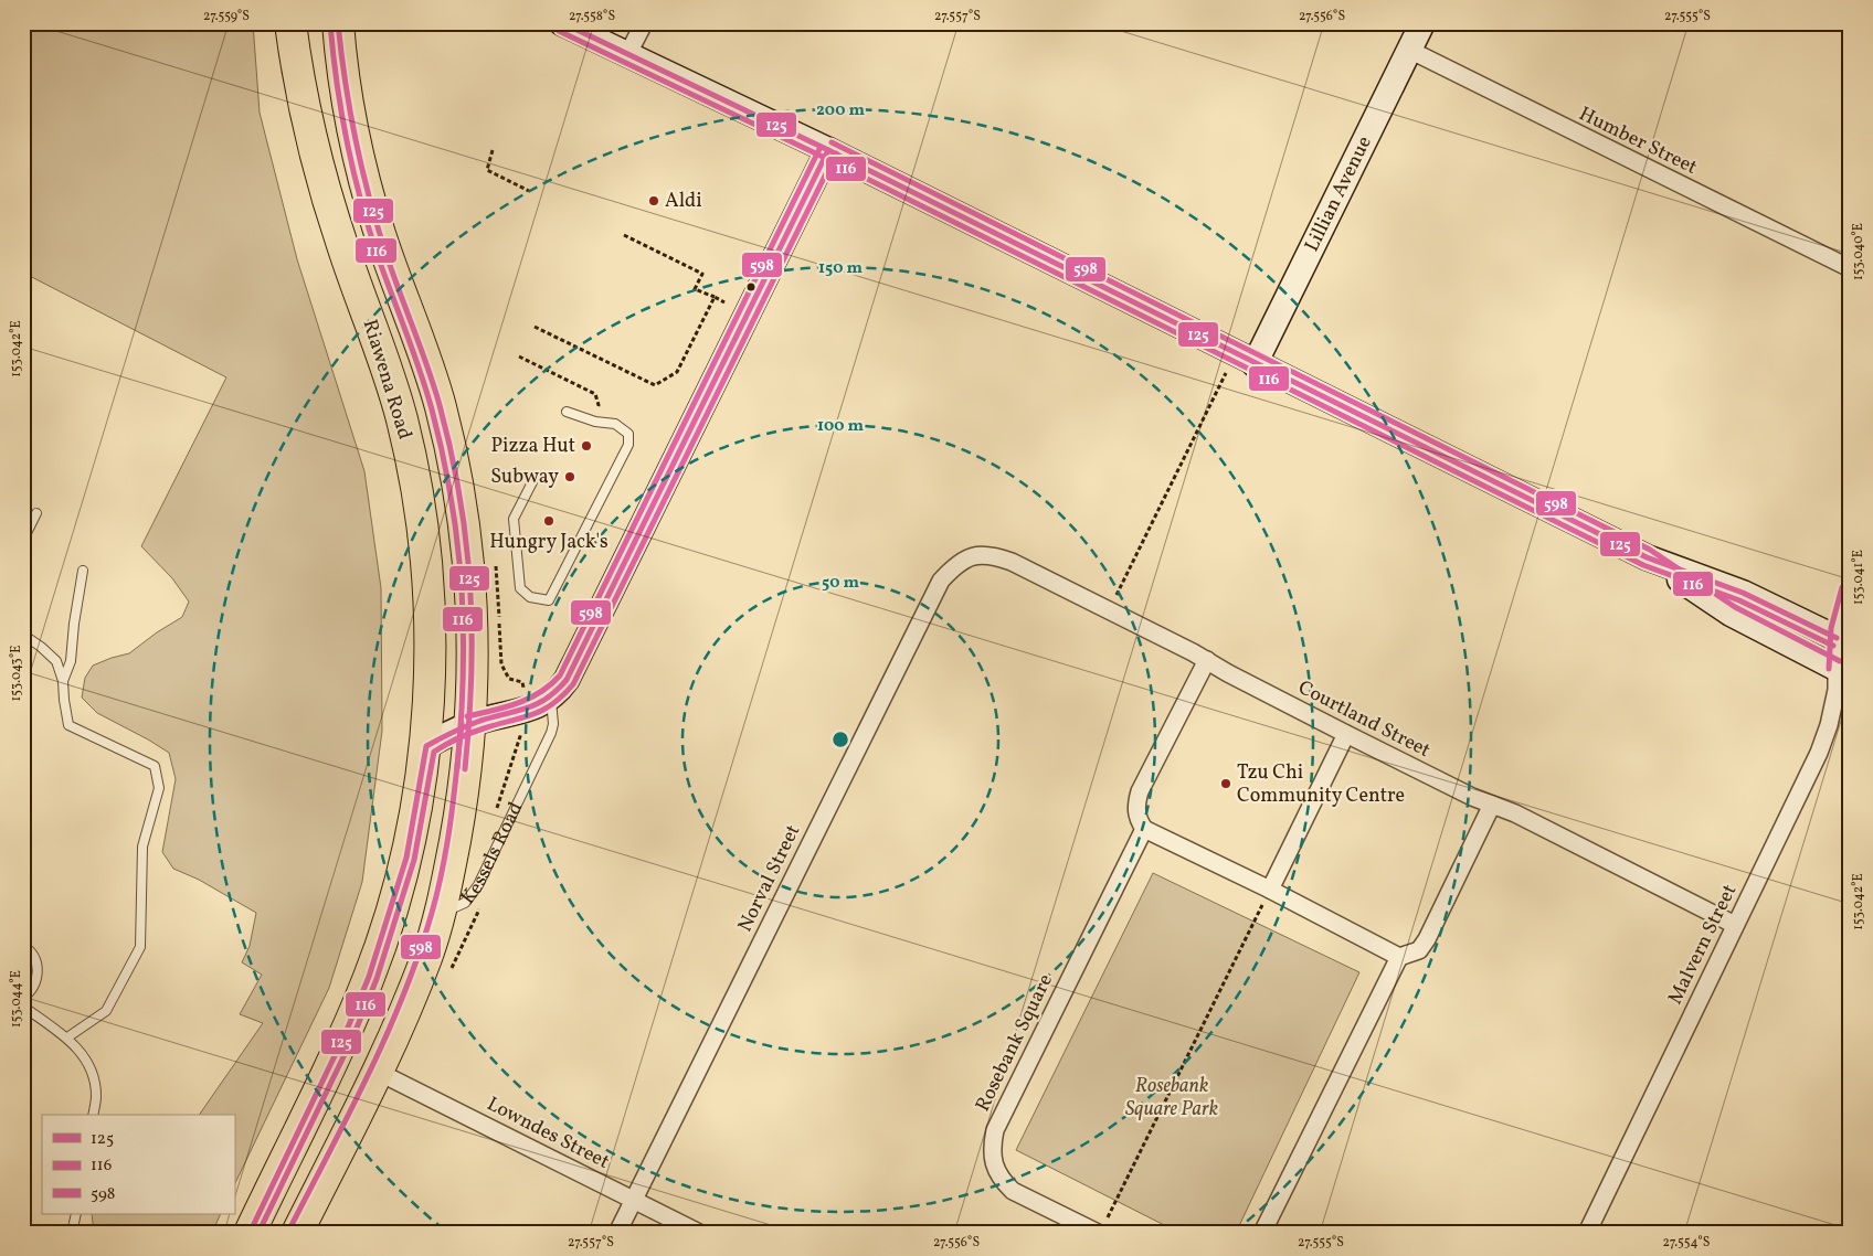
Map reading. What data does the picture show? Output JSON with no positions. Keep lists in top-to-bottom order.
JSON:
{
  "streets": {
    "highway": ["Riawena Road", "Kessels Road"],
    "main road": ["Lillian Avenue"],
    "street": [
      "Humber Street",
      "Courtland Street",
      "Norval Street",
      "Malvern Street",
      "Rosebank Square",
      "Lowndes Street"
    ]
  },
  "crossings": [
    ["Humber Street", "Lillian Avenue"],
    ["Riawena Road", "Kessels Road"],
    ["Courtland Street", "Norval Street"],
    ["Courtland Street", "Malvern Street"],
    ["Kessels Road", "Lowndes Street"],
    ["Norval Street", "Lowndes Street"]
  ],
  "parks": ["Rosebank Square Park"],
  "places": [
    "Aldi",
    "Pizza Hut",
    "Subway",
    "Hungry Jack's",
    "Tzu Chi Community Centre"
  ],
  "lines": ["transit line 125", "transit line 116", "transit line 598"],
  "legend": ["125", "116", "598"],
  "coordinates": [
    "27.559°S",
    "27.558°S",
    "27.557°S",
    "27.556°S",
    "27.555°S",
    "153.040°E",
    "153.042°E",
    "153.041°E",
    "153.043°E",
    "153.044°E",
    "27.554°S"
  ],
  "rings": [
    "200 m",
    "150 m",
    "100 m",
    "50 m"
  ]
}
